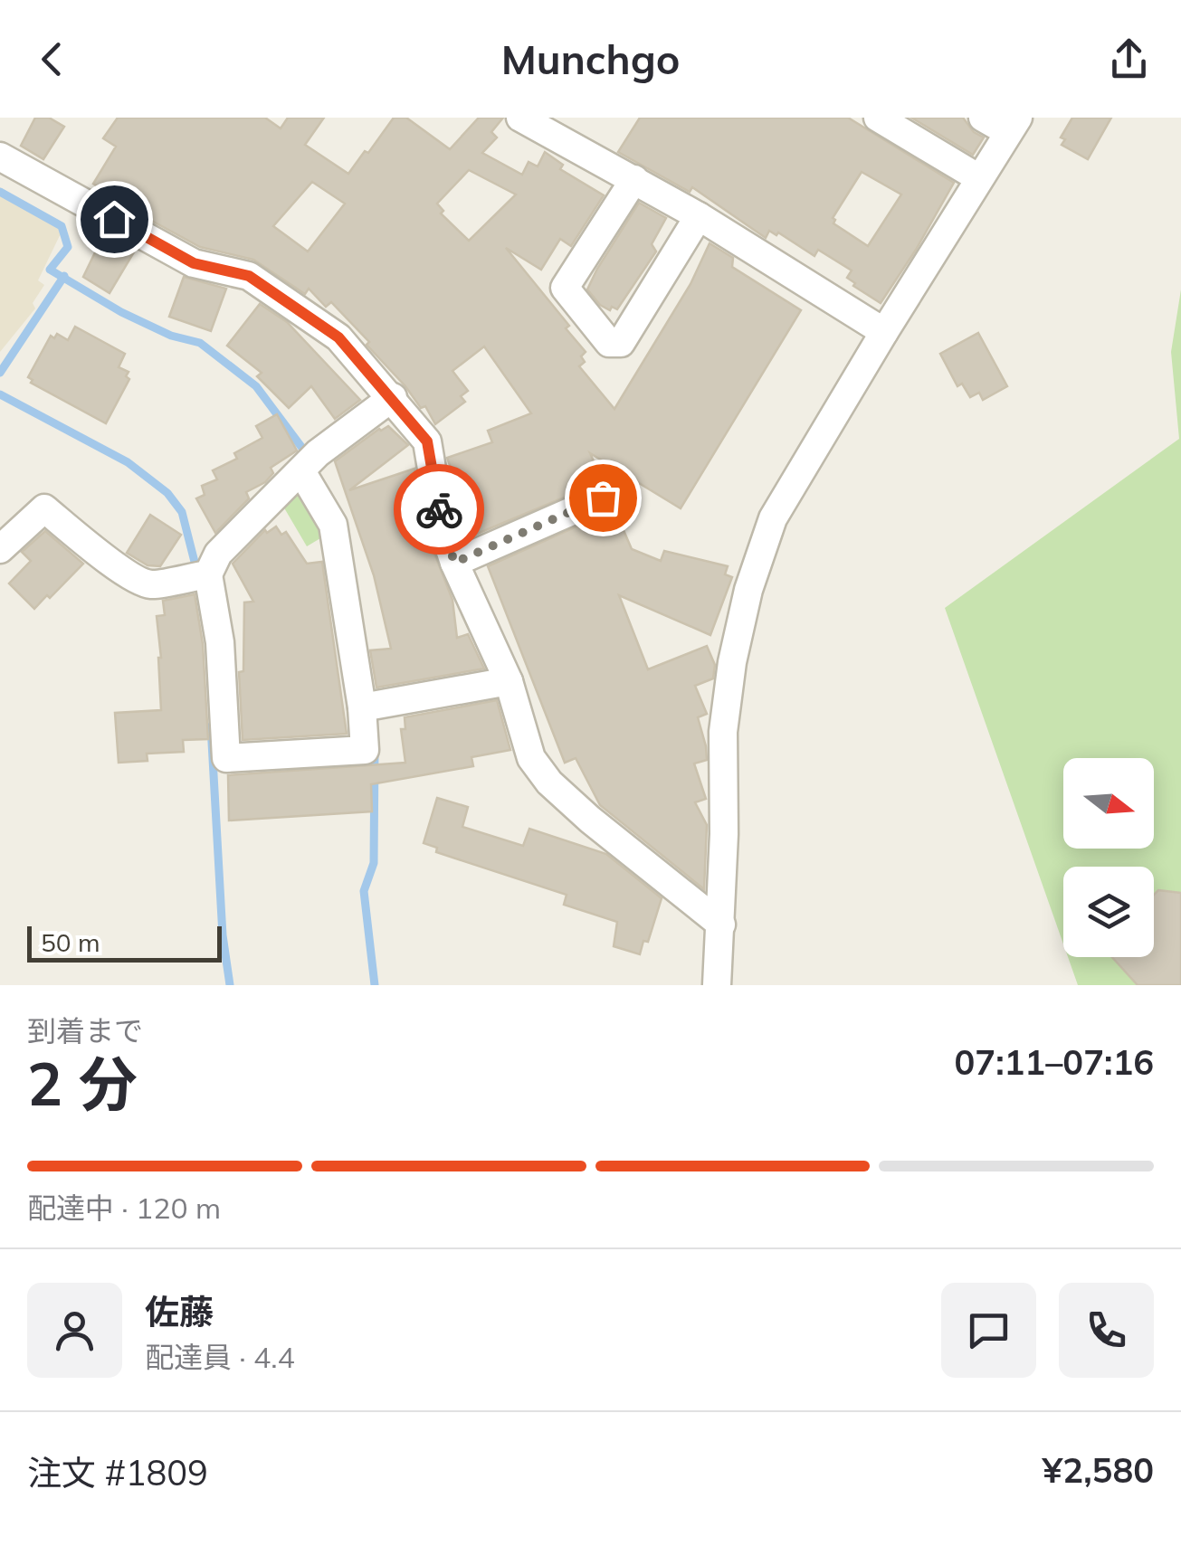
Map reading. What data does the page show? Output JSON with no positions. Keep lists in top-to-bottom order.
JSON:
{
  "scale_bar": "50 m",
  "north": "right",
  "page": {
    "header": "Munchgo",
    "scale": "50 m",
    "heading": ["2 分", "到着まで", "07:11–07:16"],
    "panel": [
      "佐藤",
      "配達員 · 4.4",
      "注文 #1809",
      "¥2,580"
    ],
    "bar": "配達中 · 120 m"
  }
}
